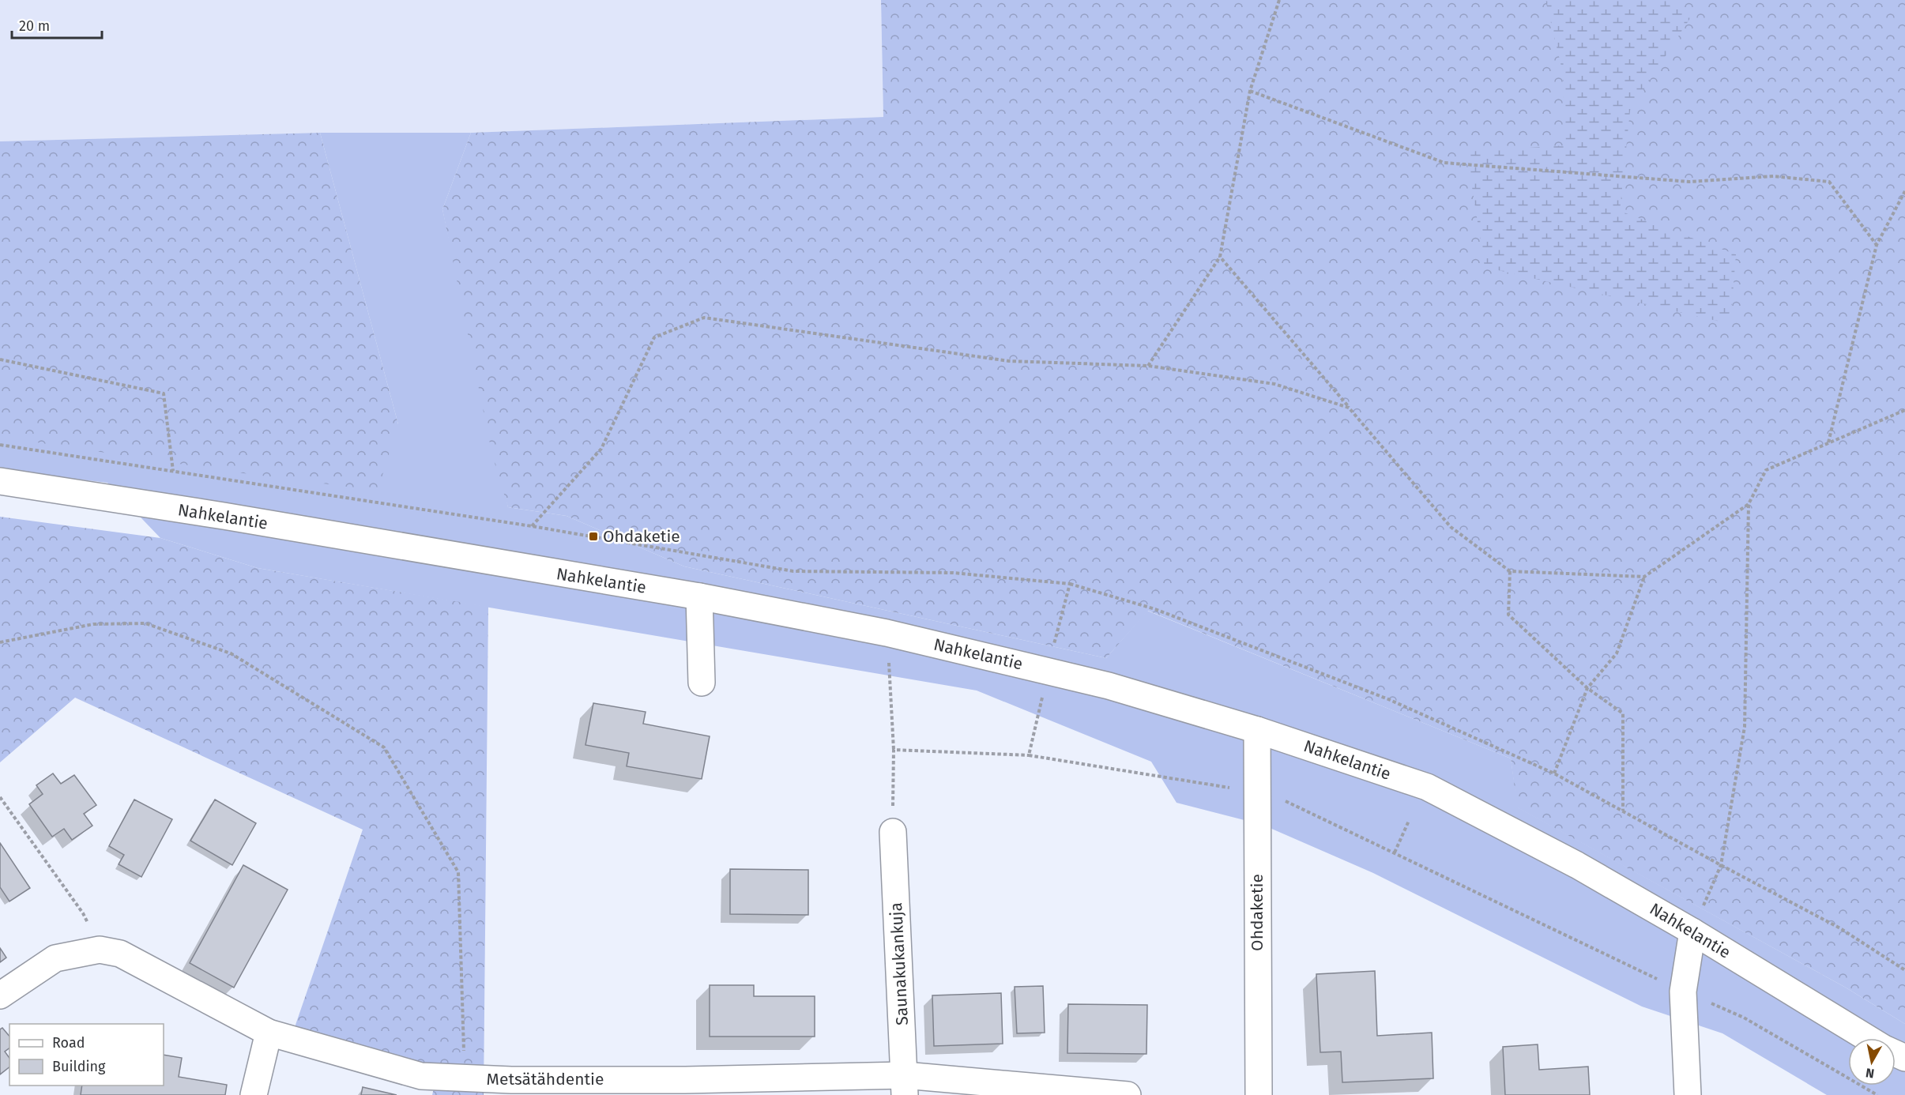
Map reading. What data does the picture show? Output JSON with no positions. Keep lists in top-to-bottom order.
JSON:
{
  "streets": {
    "street": [
      "Nahkelantie",
      "Ohdaketie",
      "Saunakukankuja",
      "Metsätähdentie"
    ]
  },
  "crossings": [
    ["Nahkelantie", "Ohdaketie"],
    ["Saunakukankuja", "Metsätähdentie"]
  ],
  "places": {
    "transit": ["Ohdaketie"]
  },
  "legend": ["Road", "Building"],
  "scale_bar": "20 m",
  "north": "bottom"
}
